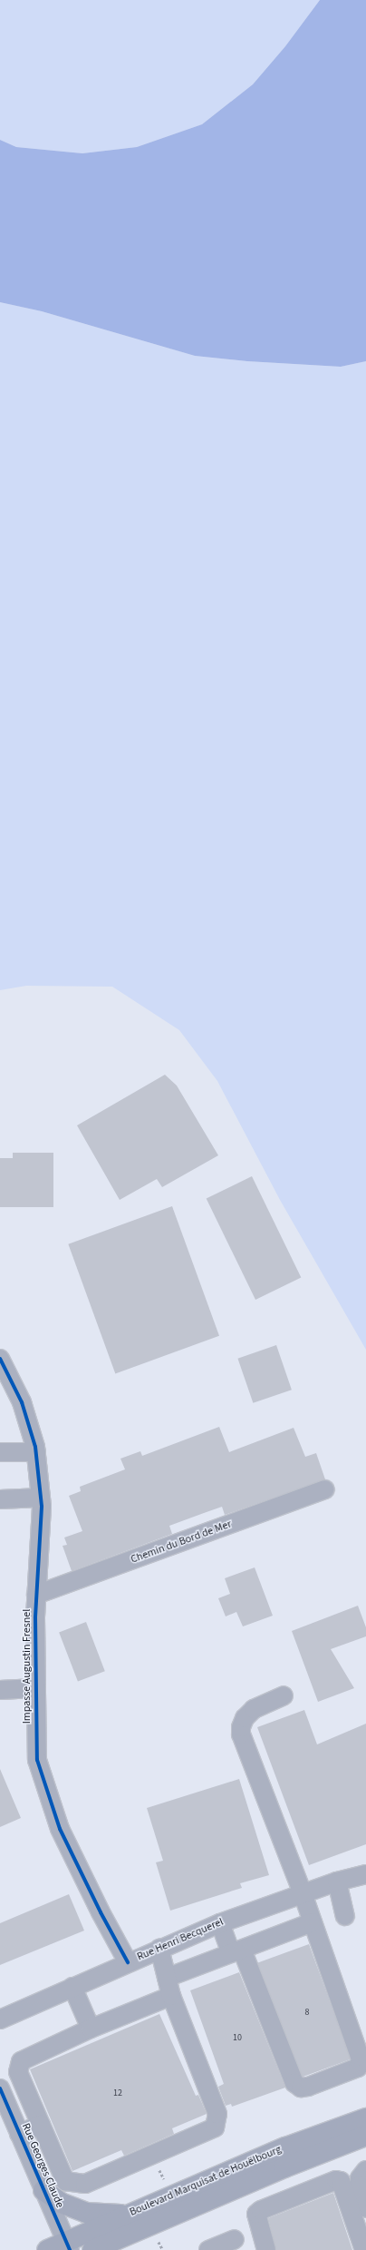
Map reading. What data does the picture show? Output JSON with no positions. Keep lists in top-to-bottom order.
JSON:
{
  "streets": {
    "main road": ["Boulevard Marquisat de Houëlbourg"],
    "street": [
      "Chemin du Bord de Mer",
      "Impasse Augustin Fresnel",
      "Rue Henri Becquerel",
      "Rue Georges Claude"
    ]
  },
  "crossings": [
    ["Chemin du Bord de Mer", "Impasse Augustin Fresnel"],
    ["Impasse Augustin Fresnel", "Rue Henri Becquerel"],
    ["Rue Georges Claude", "Boulevard Marquisat de Houëlbourg"]
  ],
  "house_numbers": ["8", "10", "12"]
}
